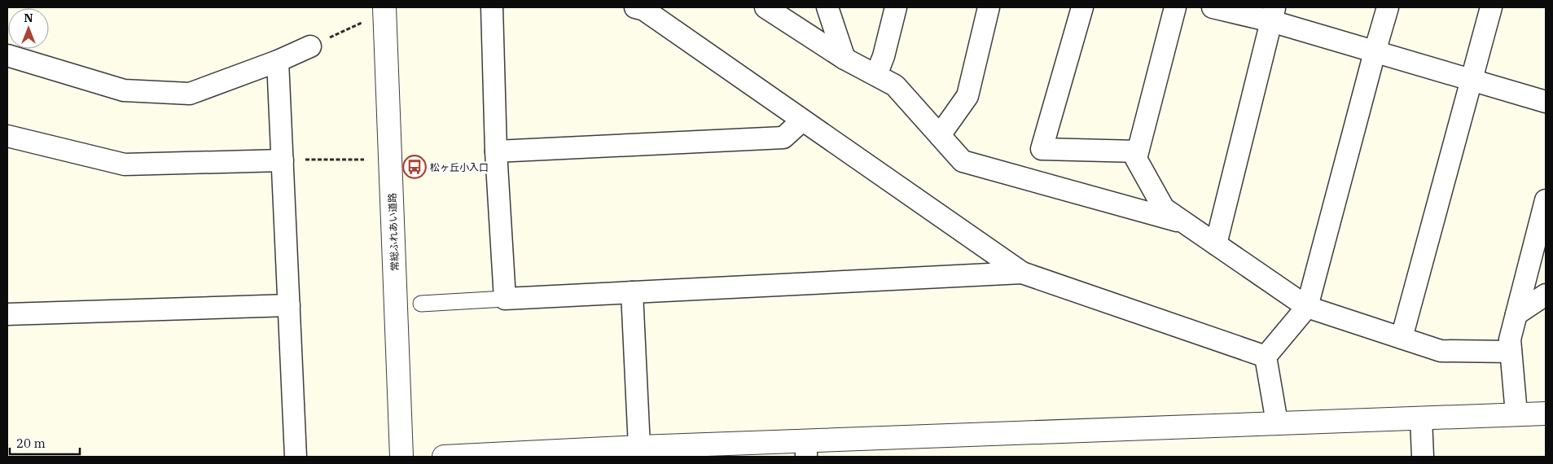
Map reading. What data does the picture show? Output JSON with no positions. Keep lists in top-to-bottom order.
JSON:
{
  "streets": {
    "street": ["常総ふれあい道路"]
  },
  "places": {
    "bus stop": ["松ヶ丘小入口"]
  },
  "scale_bar": "20 m",
  "north": "top"
}
